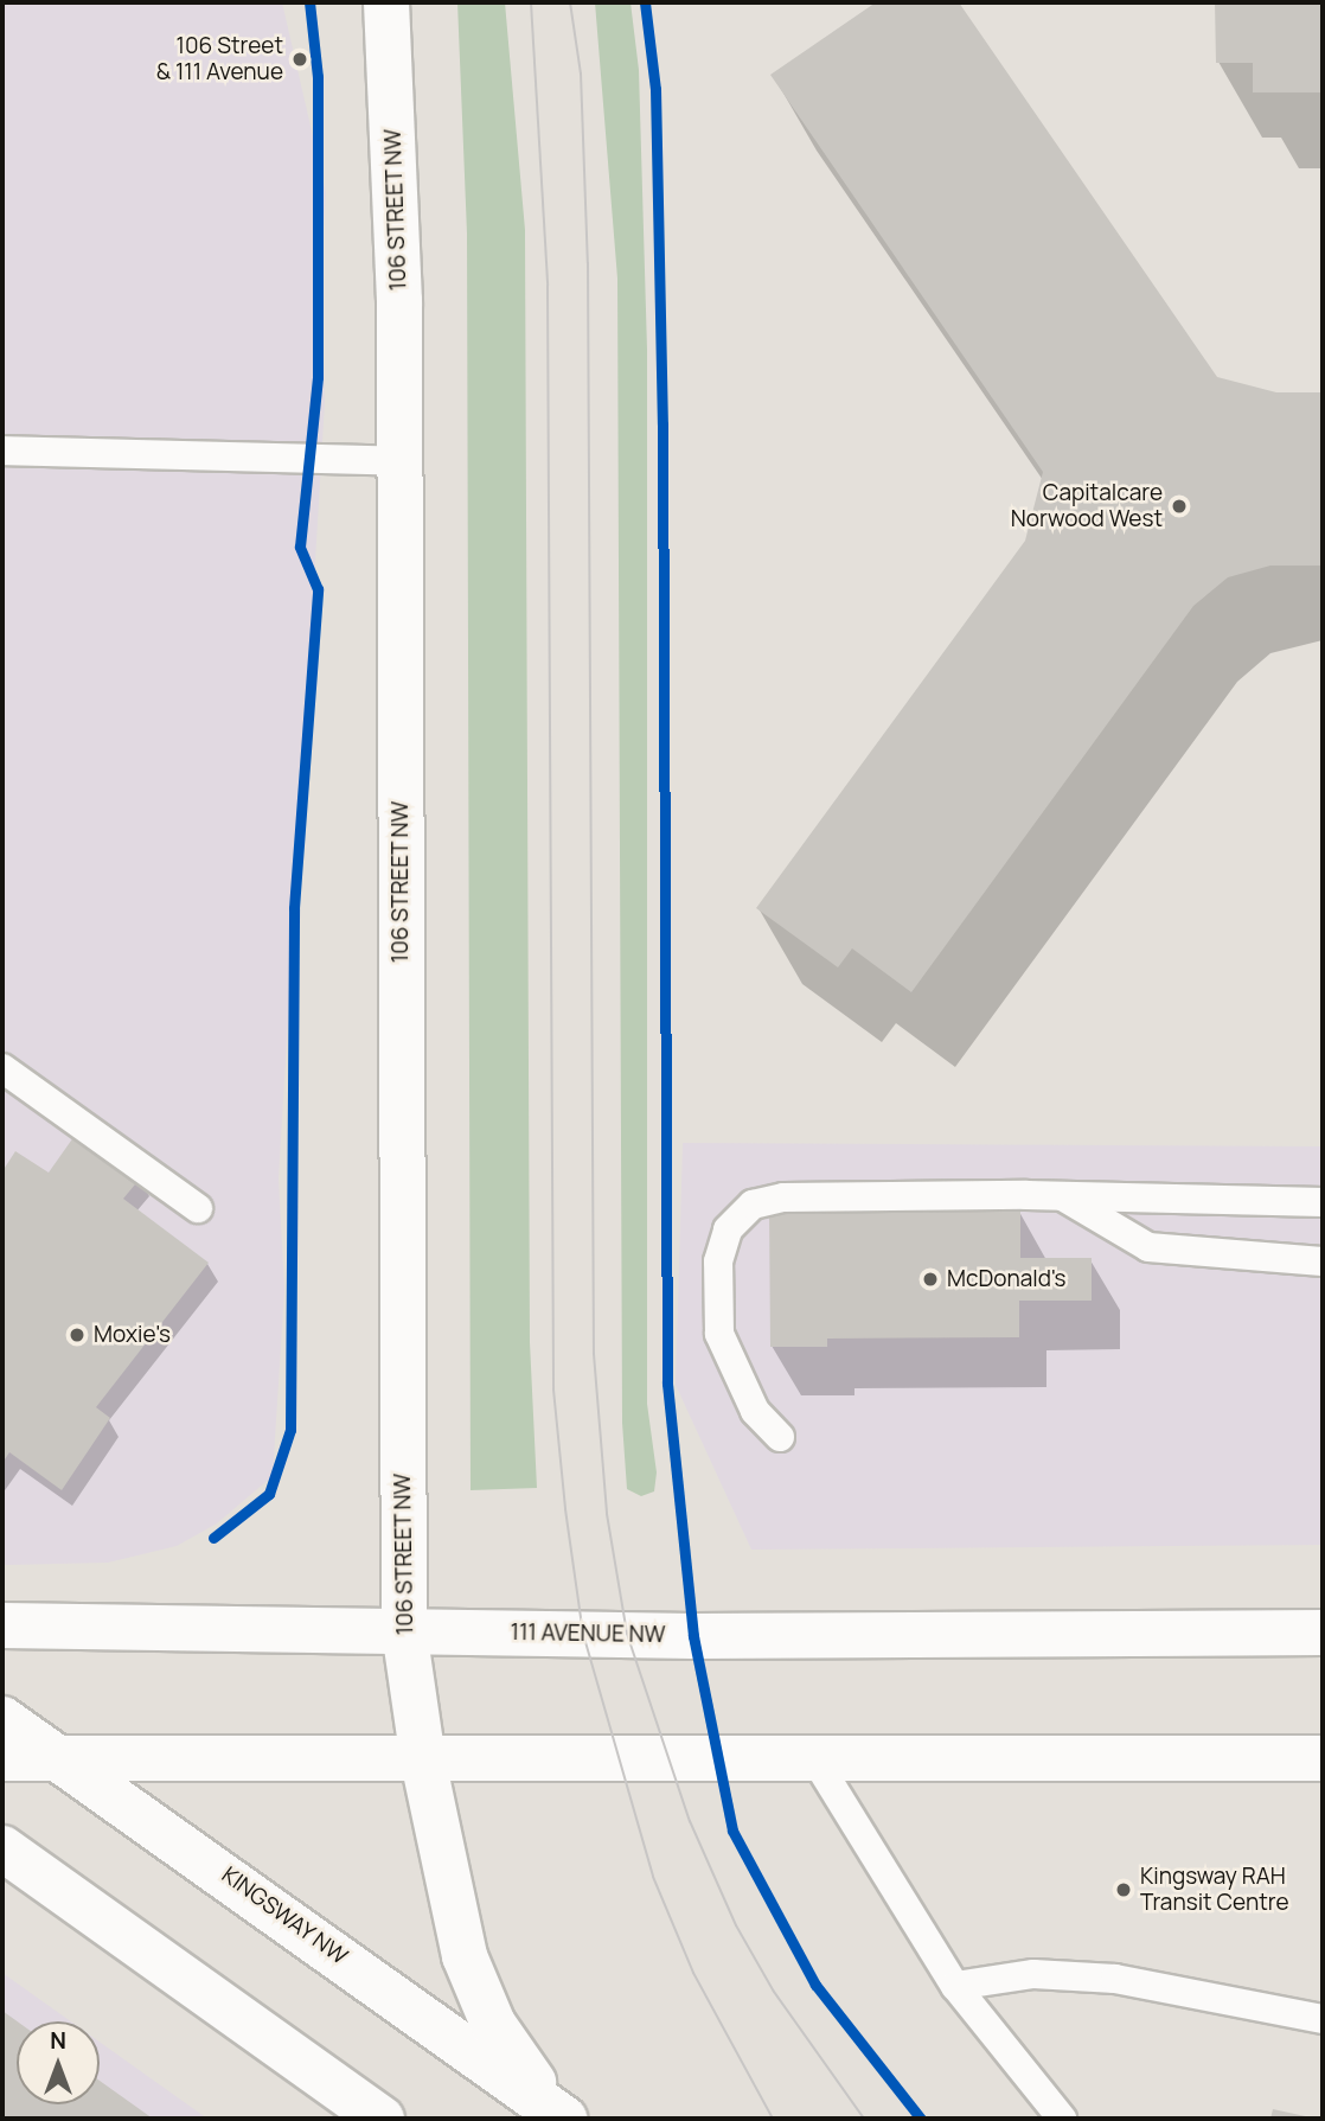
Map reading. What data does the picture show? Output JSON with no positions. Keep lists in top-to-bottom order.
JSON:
{
  "streets": {
    "main road": ["106 STREET NW", "111 AVENUE NW", "KINGSWAY NW"]
  },
  "crossings": [
    ["106 STREET NW", "111 AVENUE NW"]
  ],
  "places": [
    "106 Street & 111 Avenue",
    "Capitalcare Norwood West",
    "McDonald's",
    "Moxie's",
    "Kingsway RAH Transit Centre"
  ],
  "north": "top"
}
